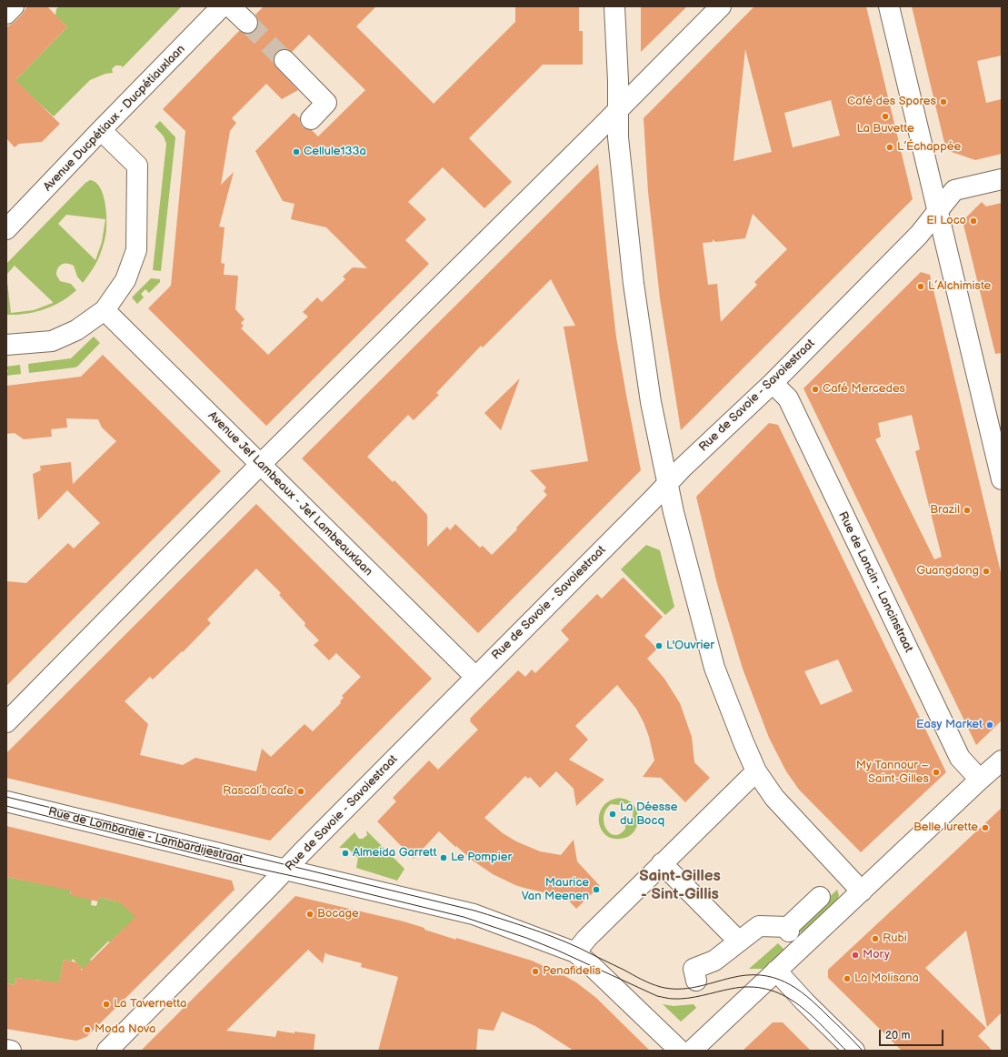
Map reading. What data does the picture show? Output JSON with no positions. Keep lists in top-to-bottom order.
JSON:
{
  "streets": {
    "street": [
      "Avenue Ducpétiaux - Ducpétiauxlaan",
      "Rue de Savoie - Savoiestraat",
      "Avenue Jef Lambeaux - Jef Lambeauxlaan",
      "Rue de Loncin - Loncinstraat",
      "Rue de Lombardie - Lombardijestraat"
    ]
  },
  "crossings": [
    ["Rue de Savoie - Savoiestraat", "Avenue Jef Lambeaux - Jef Lambeauxlaan"],
    ["Rue de Savoie - Savoiestraat", "Rue de Loncin - Loncinstraat"],
    ["Rue de Savoie - Savoiestraat", "Rue de Lombardie - Lombardijestraat"]
  ],
  "districts": ["Saint-Gilles - Sint-Gillis"],
  "places": [
    "Café des Spores",
    "La Buvette",
    "L’Échappée",
    "Cellule133a",
    "El Loco",
    "L’Alchimiste",
    "Café Mercedes",
    "Brazil",
    "Guangdong",
    "L'Ouvrier",
    "Easy Market",
    "My Tannour – Saint-Gilles",
    "Rascal’s cafe",
    "La Déesse du Bocq",
    "Belle lurette",
    "Almeida Garrett",
    "Le Pompier",
    "Maurice Van Meenen",
    "Bocage",
    "Rubi",
    "Mory",
    "Penafidelis",
    "La Molisana",
    "La Tavernetta",
    "Moda Nova"
  ],
  "scale_bar": "20 m"
}
